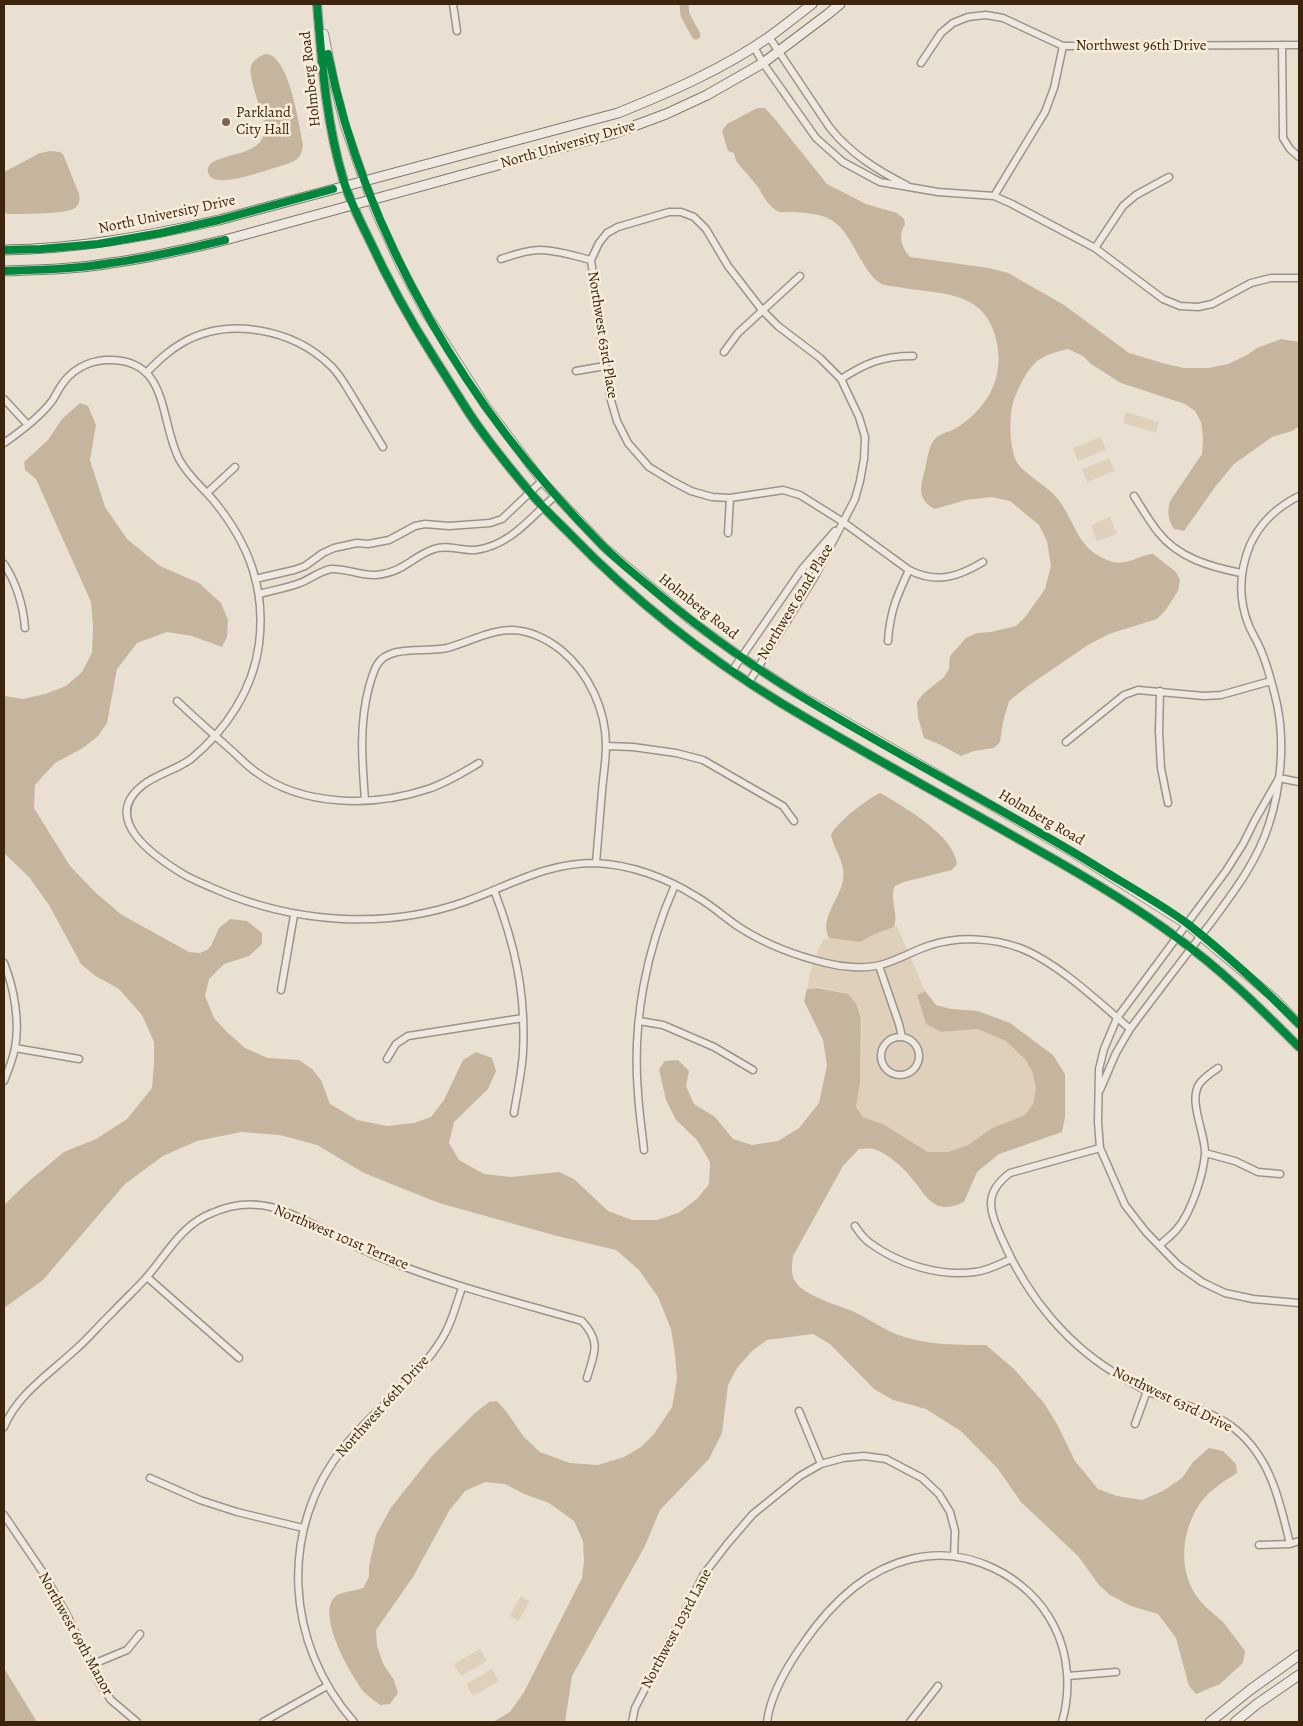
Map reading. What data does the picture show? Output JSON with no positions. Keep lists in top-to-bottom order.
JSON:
{
  "streets": {
    "main road": ["North University Drive"],
    "street": [
      "Northwest 96th Drive",
      "Holmberg Road",
      "Northwest 63rd Place",
      "Northwest 62nd Place",
      "Northwest 101st Terrace",
      "Northwest 63rd Drive",
      "Northwest 66th Drive",
      "Northwest 103rd Lane",
      "Northwest 69th Manor"
    ]
  },
  "crossings": [
    ["Holmberg Road", "North University Drive"],
    ["Holmberg Road", "Northwest 62nd Place"],
    ["Northwest 63rd Place", "Northwest 62nd Place"],
    ["Northwest 101st Terrace", "Northwest 66th Drive"]
  ],
  "places": ["Parkland City Hall"]
}
